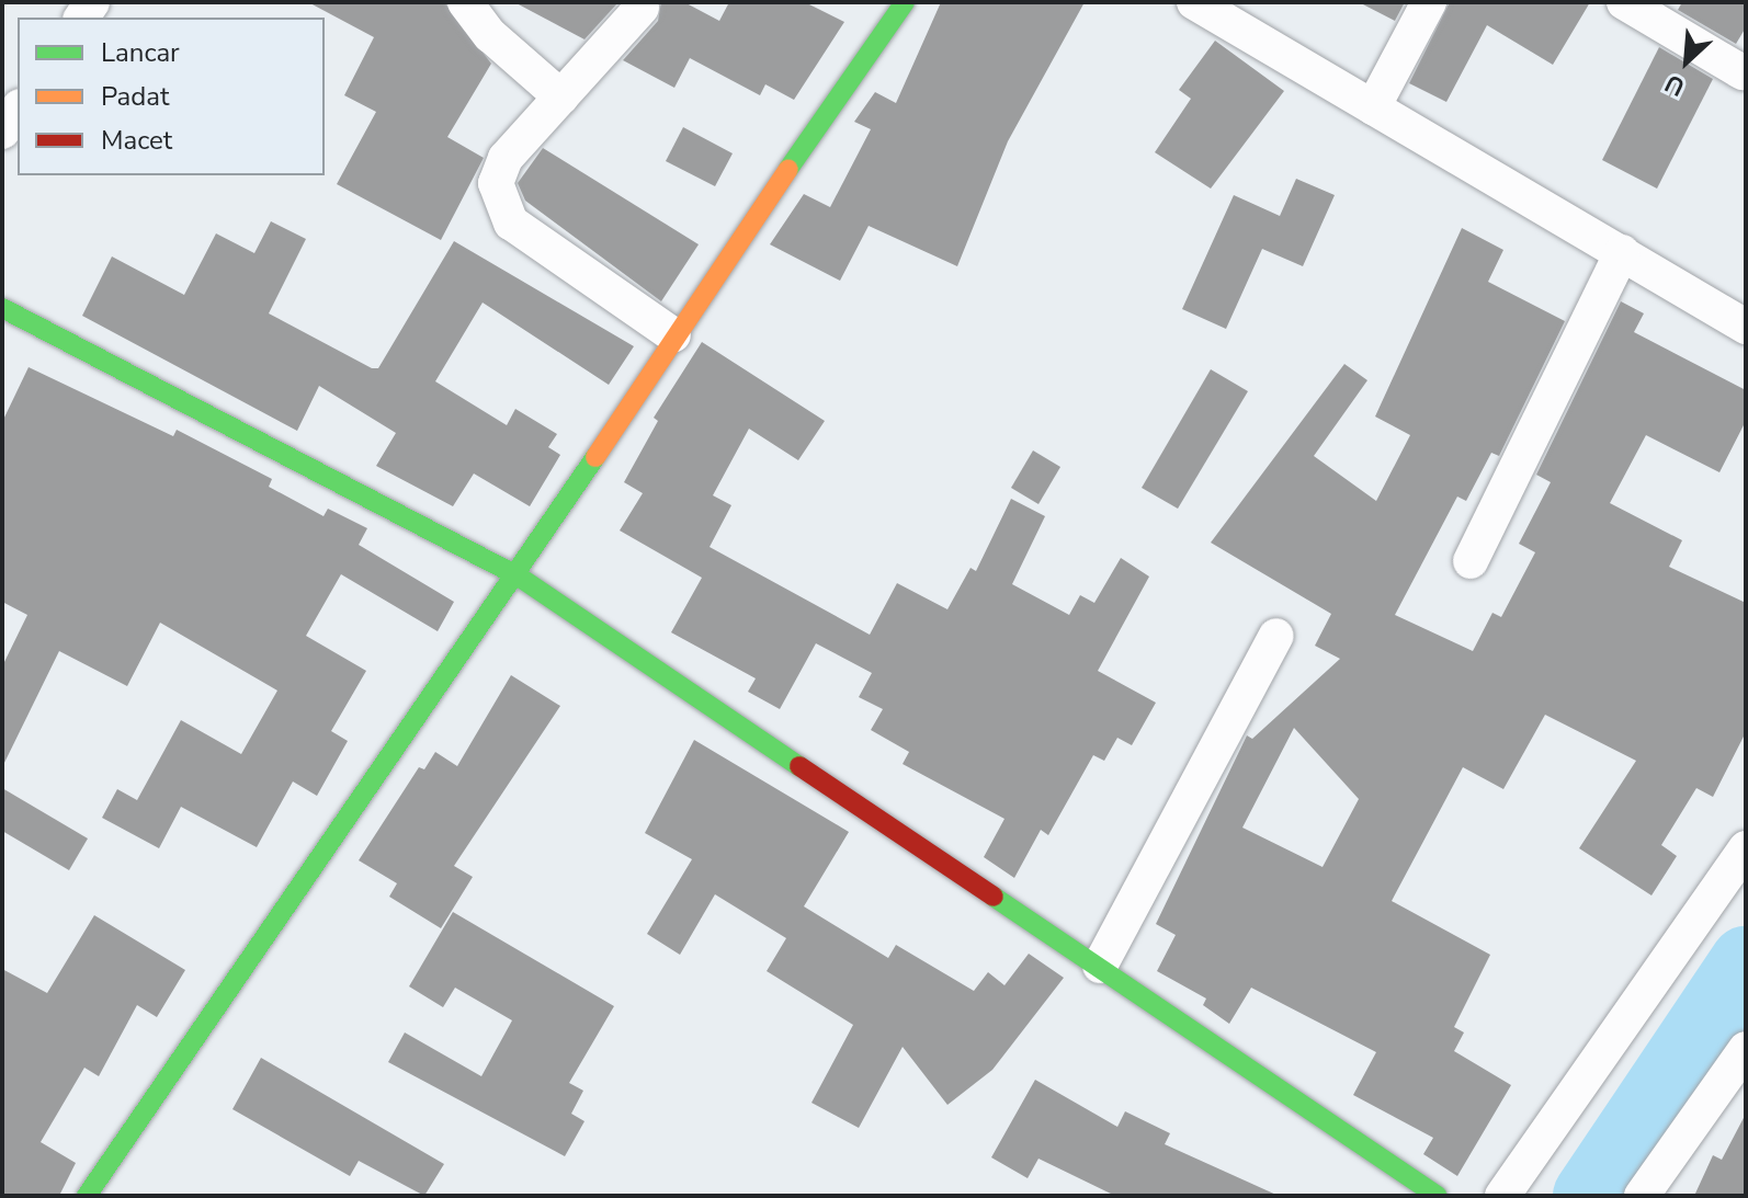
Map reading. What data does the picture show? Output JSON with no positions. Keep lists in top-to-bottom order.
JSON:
{
  "legend": ["Lancar", "Padat", "Macet"],
  "north": "bottom left"
}
